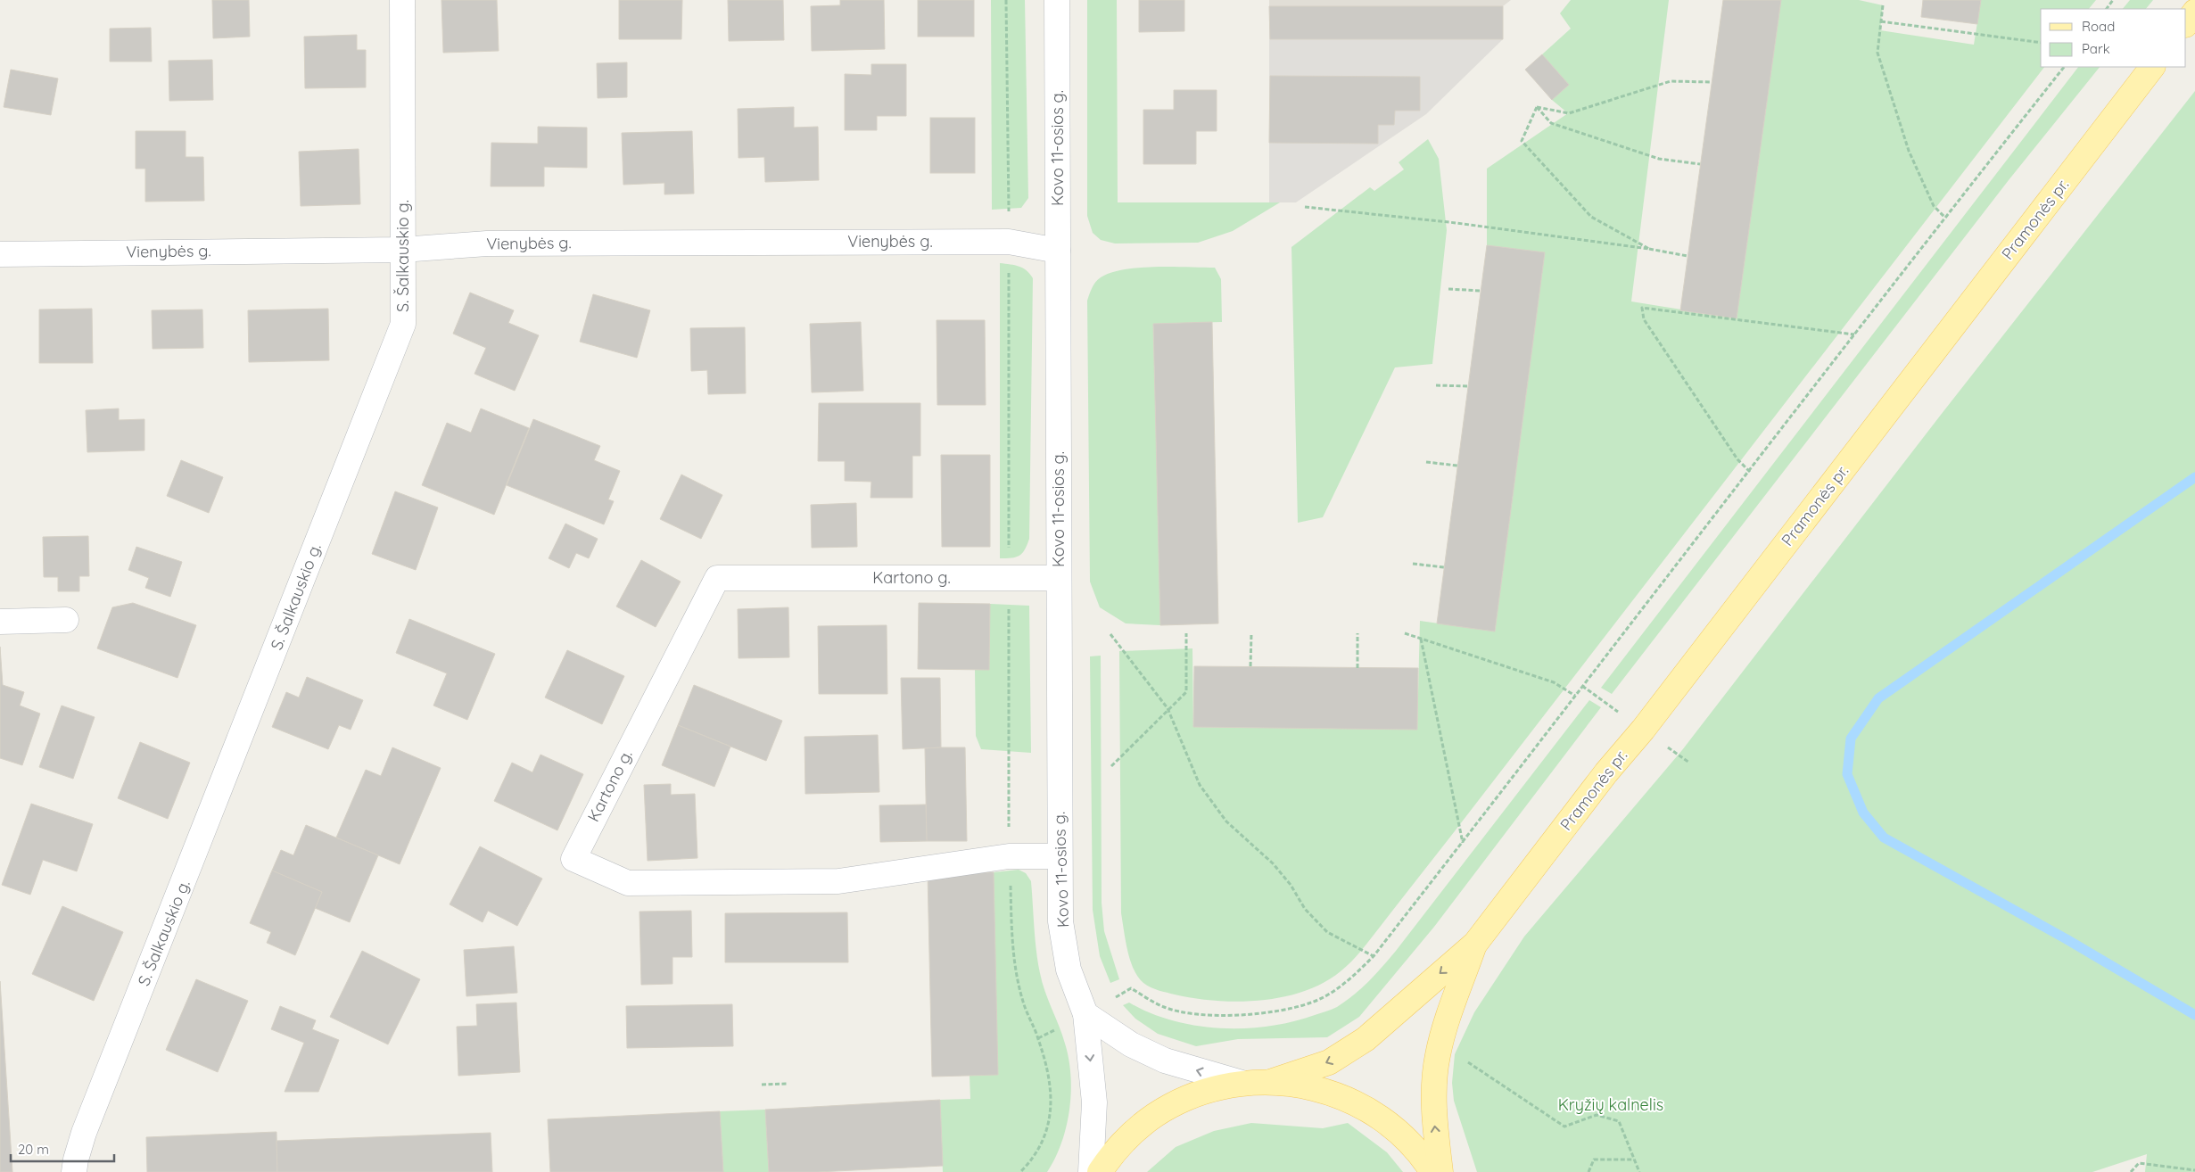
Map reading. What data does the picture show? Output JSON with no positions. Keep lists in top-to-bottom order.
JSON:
{
  "streets": {
    "main road": ["Pramonės pr."],
    "street": [
      "Kovo 11-osios g.",
      "Vienybės g.",
      "S. Šalkauskio g.",
      "Kartono g."
    ]
  },
  "crossings": [
    ["Kovo 11-osios g.", "Vienybės g."],
    ["Kovo 11-osios g.", "Kartono g."],
    ["Vienybės g.", "S. Šalkauskio g."]
  ],
  "parks": ["Kryžių kalnelis"],
  "legend": ["Road", "Park"],
  "scale_bar": "20 m"
}
